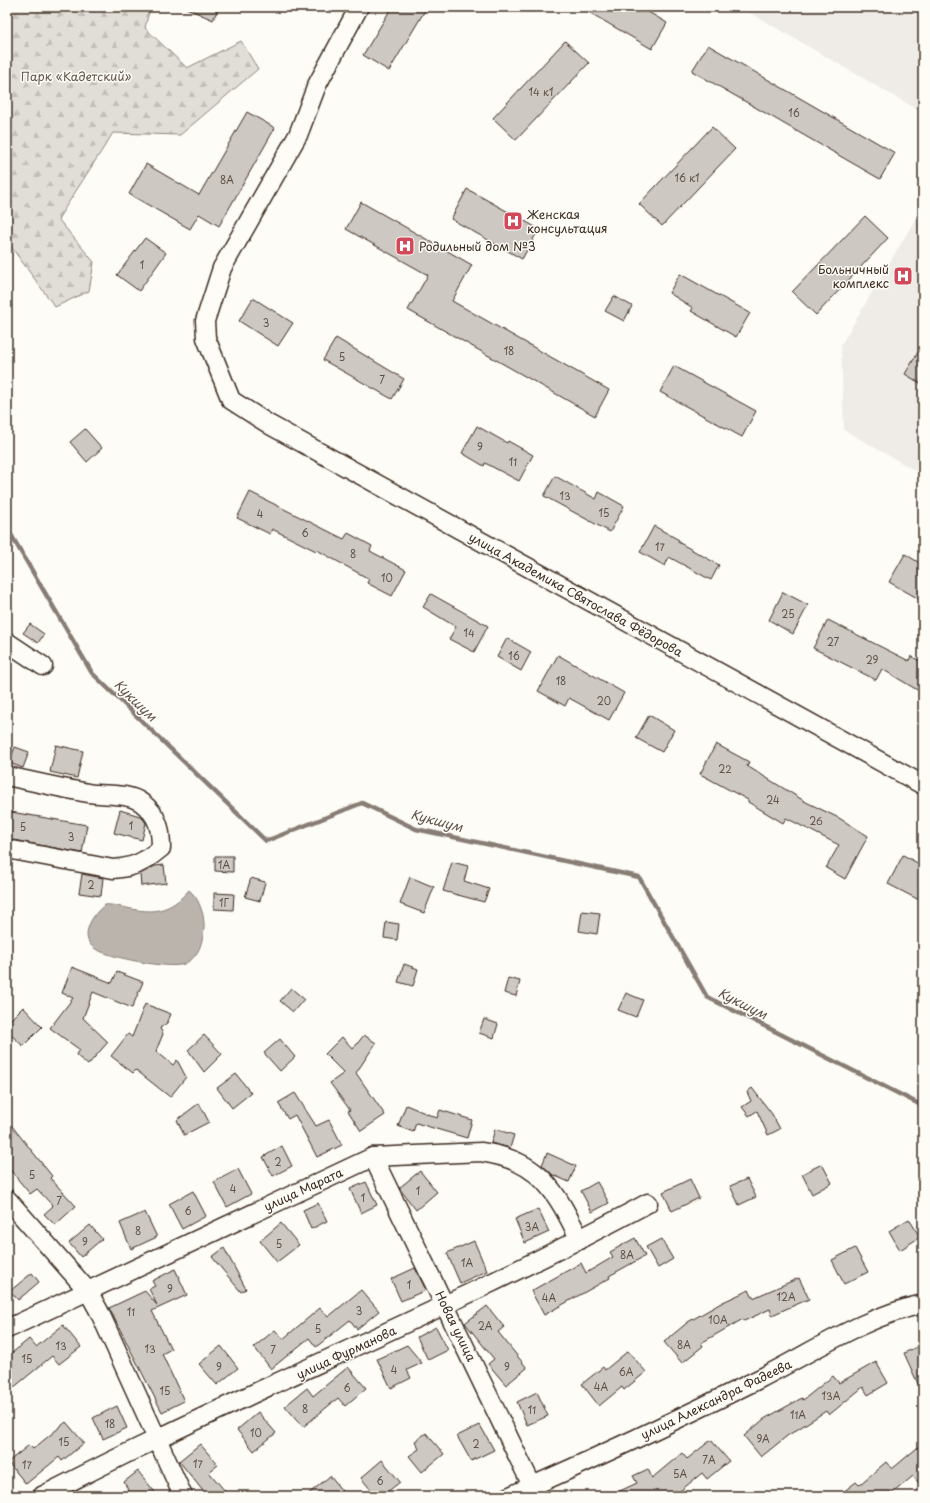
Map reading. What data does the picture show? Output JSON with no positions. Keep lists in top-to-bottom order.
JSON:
{
  "streets": {
    "street": [
      "улица Академика Святослава Фёдорова",
      "улица Марата",
      "Новая улица",
      "улица Фурманова",
      "улица Александра Фадеева"
    ]
  },
  "crossings": [
    ["улица Марата", "Новая улица"],
    ["улица Марата", "улица Фурманова"],
    ["Новая улица", "улица Фурманова"],
    ["Новая улица", "улица Александра Фадеева"]
  ],
  "water": ["Кукшум"],
  "parks": ["Парк «Кадетский»"],
  "places": {
    "hospital": ["Женская консультация", "Родильный дом №3", "Больничный комплекс"]
  },
  "house_numbers": [
    "14 к1",
    "16",
    "16 к1",
    "8А",
    "1",
    "3",
    "18",
    "5",
    "7",
    "9",
    "11",
    "13",
    "15",
    "4",
    "6",
    "17",
    "8",
    "10",
    "25",
    "14",
    "27",
    "16",
    "29",
    "18",
    "20",
    "22",
    "24",
    "26",
    "1",
    "5",
    "3",
    "1А",
    "2",
    "1Г",
    "2",
    "5",
    "4",
    "1",
    "1",
    "7",
    "6",
    "3А",
    "8",
    "9",
    "5",
    "8А",
    "1А",
    "1",
    "9",
    "12А",
    "4А",
    "3",
    "11",
    "10А",
    "2А",
    "5",
    "8А",
    "13",
    "13",
    "7",
    "15",
    "9",
    "9",
    "4",
    "6А",
    "4А",
    "6",
    "15",
    "13А",
    "8",
    "11",
    "11А",
    "18",
    "10",
    "9А",
    "15",
    "2",
    "7А",
    "17",
    "17",
    "5А",
    "6"
  ]
}
